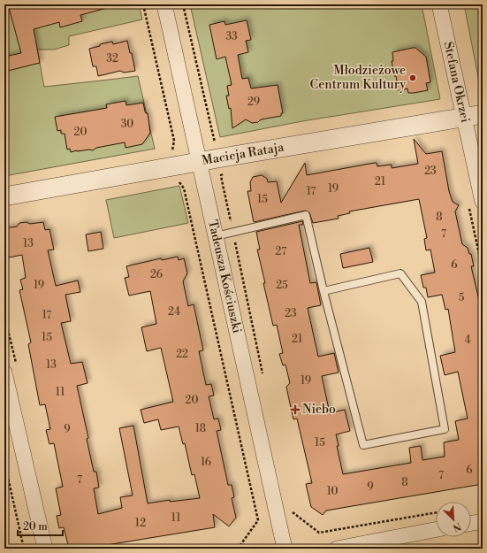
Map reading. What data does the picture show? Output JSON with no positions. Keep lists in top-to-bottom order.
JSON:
{
  "streets": {
    "street": ["Stefana Okrzei", "Macieja Rataja", "Tadeusza Kościuszki"]
  },
  "crossings": [
    ["Stefana Okrzei", "Macieja Rataja"],
    ["Macieja Rataja", "Tadeusza Kościuszki"]
  ],
  "places": {
    "other": ["Młodzieżowe Centrum Kultury"],
    "health": ["Niebo"]
  },
  "house_numbers": [
    "33",
    "32",
    "29",
    "30",
    "20",
    "23",
    "21",
    "19",
    "17",
    "15",
    "8",
    "7",
    "13",
    "27",
    "6",
    "26",
    "19",
    "25",
    "5",
    "24",
    "23",
    "17",
    "15",
    "21",
    "4",
    "22",
    "13",
    "19",
    "11",
    "20",
    "18",
    "9",
    "15",
    "16",
    "6",
    "7",
    "7",
    "8",
    "9",
    "10",
    "11",
    "12"
  ],
  "scale_bar": "20 m",
  "north": "bottom right"
}
